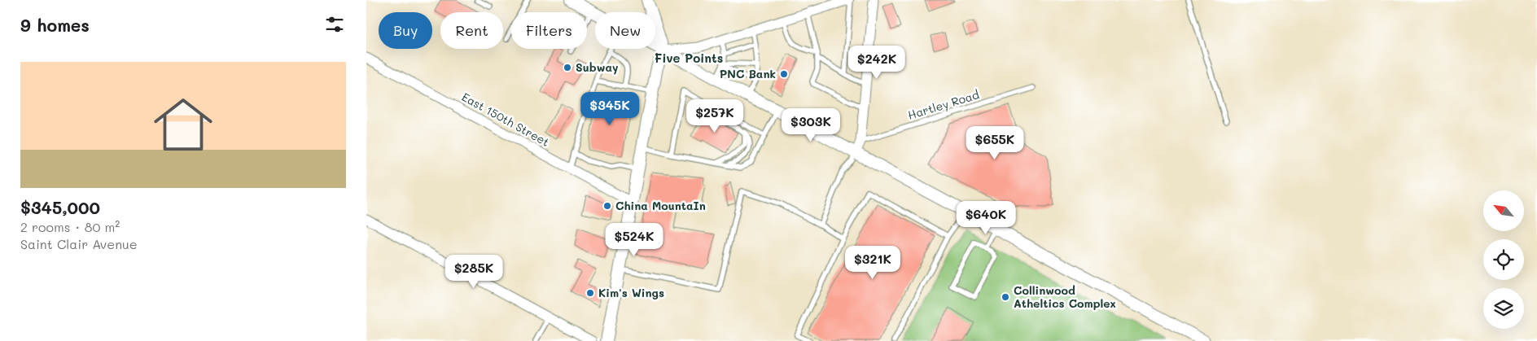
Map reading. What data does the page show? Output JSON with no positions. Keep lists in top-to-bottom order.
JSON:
{
  "streets": {
    "street": ["East 150th Street"],
    "lane": ["Hartley Road"]
  },
  "districts": ["Five Points"],
  "places": [
    "Subway",
    "PNC Bank",
    "China MountaIn",
    "Kim's Wings",
    "Collinwood Atheltics Complex"
  ],
  "north": "top left",
  "page": {
    "heading": "9 homes",
    "chip": [
      "Buy",
      "Rent",
      "Filters",
      "New"
    ],
    "price": [
      "$242K",
      "$345K",
      "$257K",
      "$303K",
      "$655K",
      "$640K",
      "$524K",
      "$321K",
      "$285K"
    ],
    "list": [
      {
        "name": "$345,000",
        "note": "2 rooms · 80 m² · Saint Clair Avenue"
      }
    ]
  }
}
